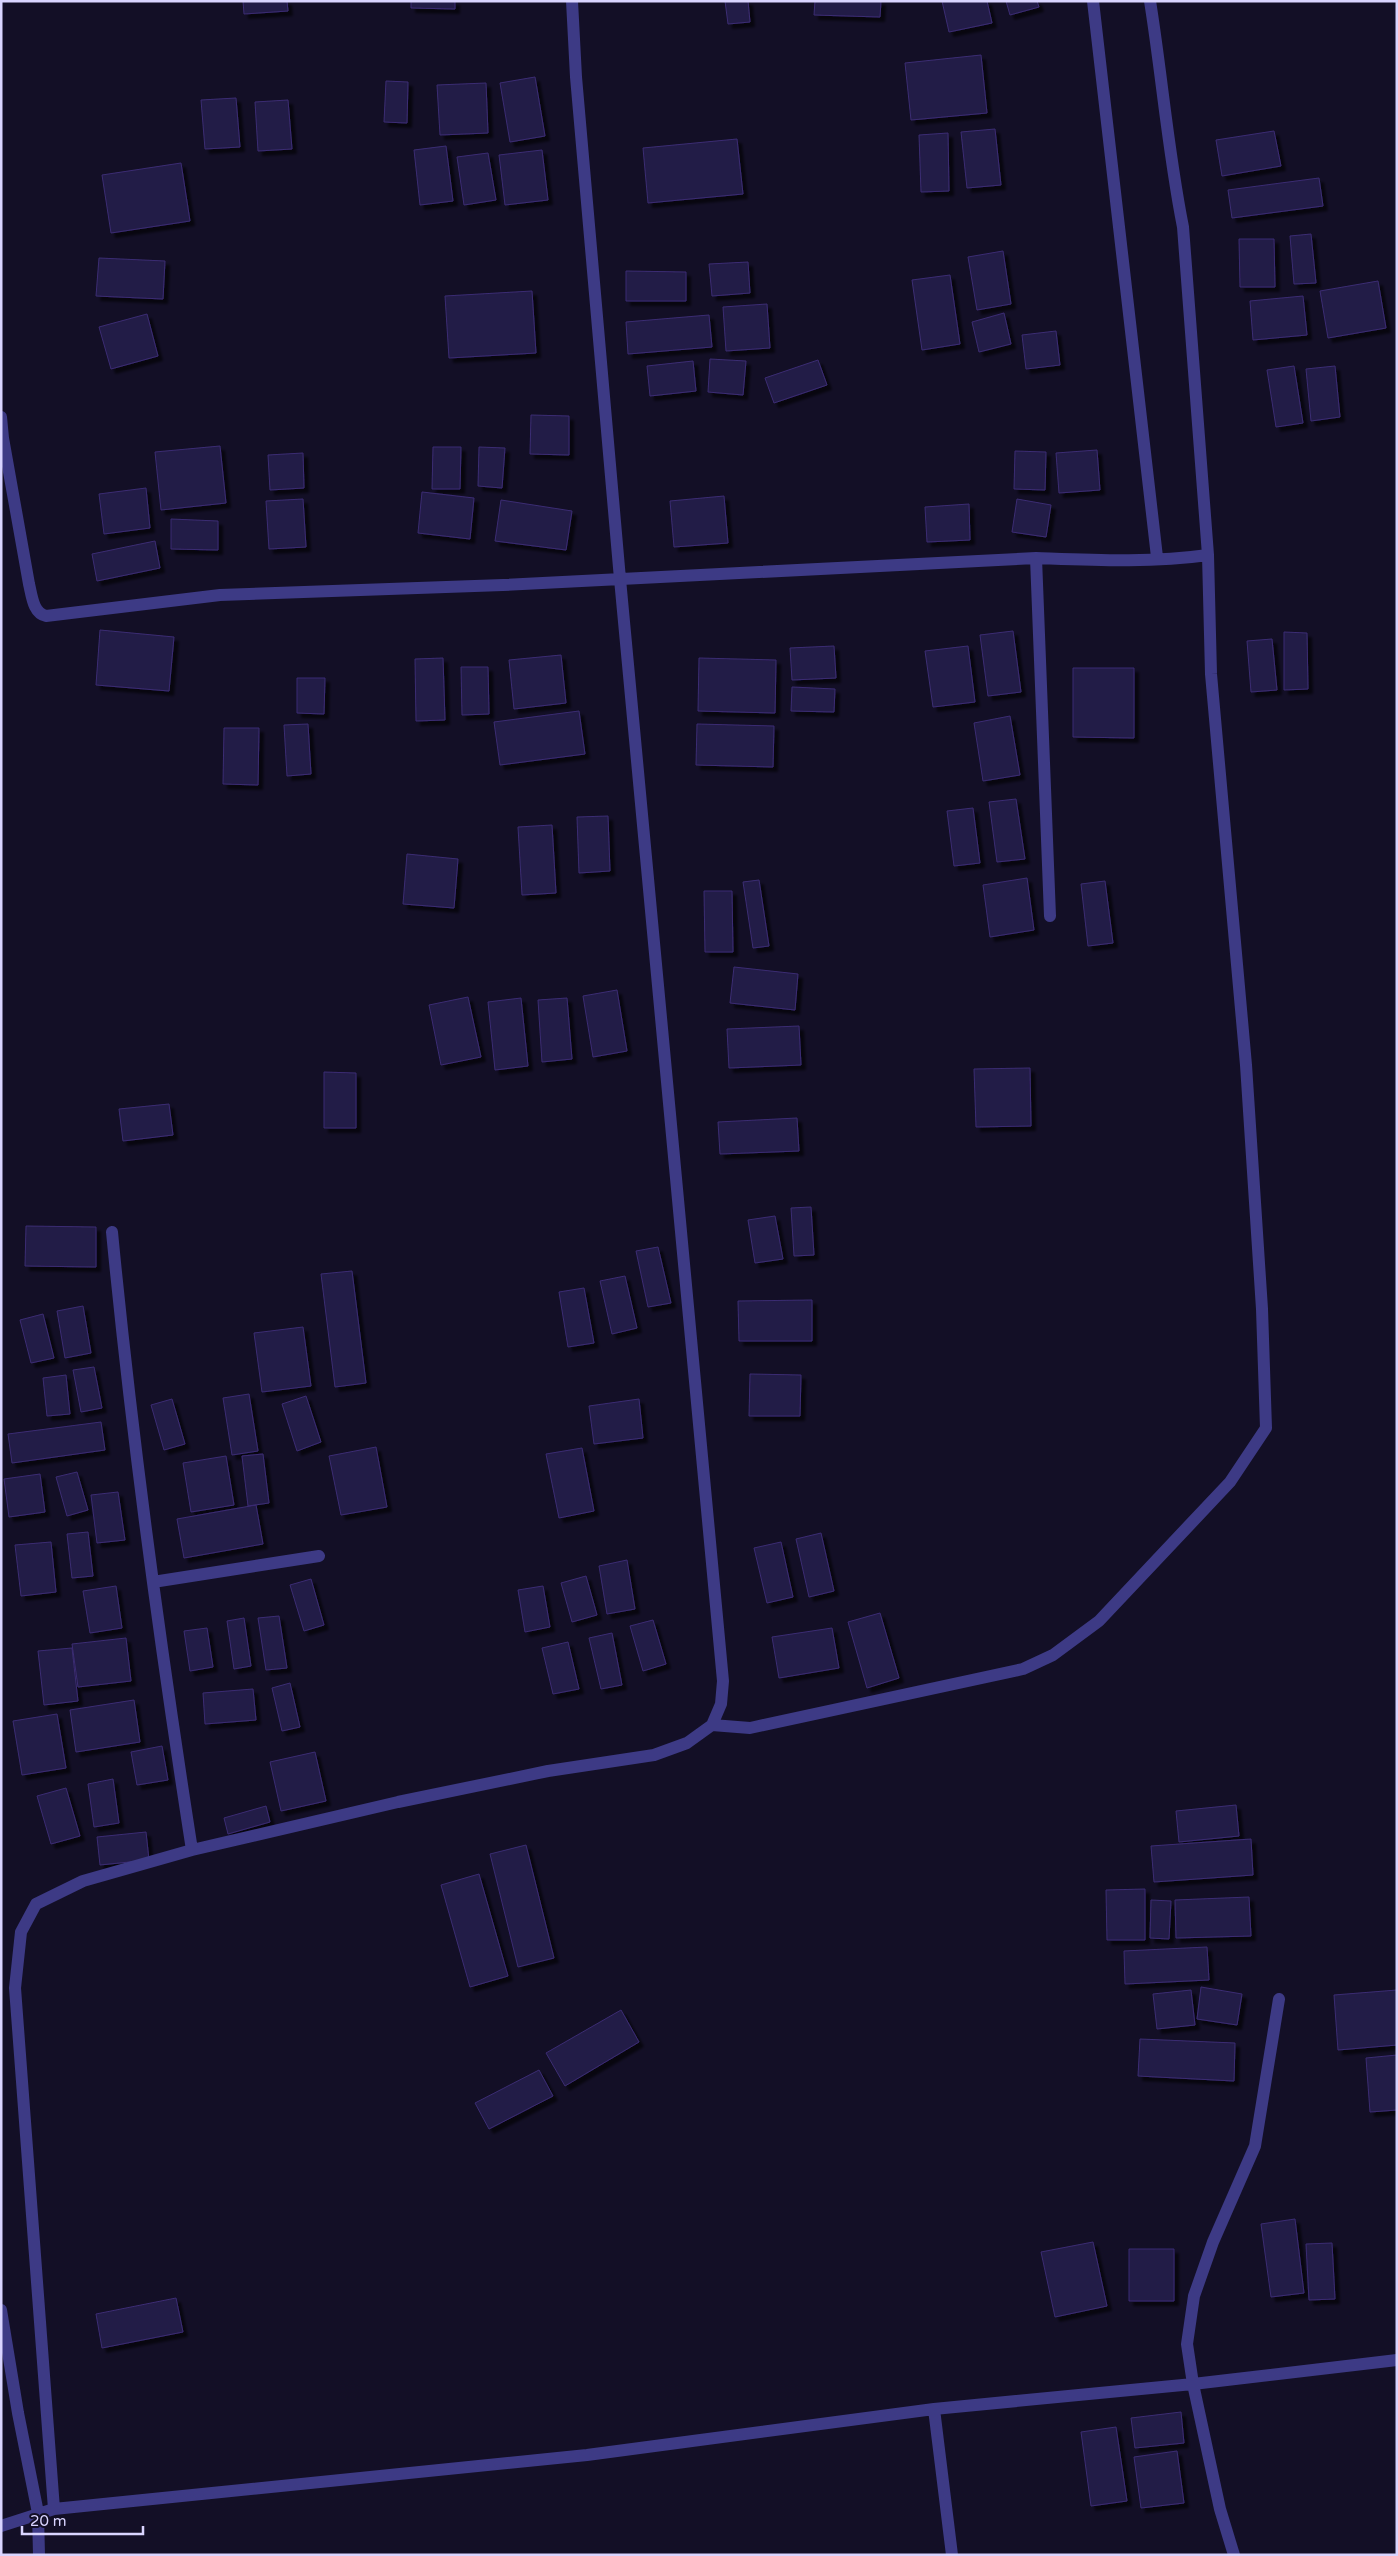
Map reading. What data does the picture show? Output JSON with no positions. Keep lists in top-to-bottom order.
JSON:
{
  "scale_bar": "20 m"
}
